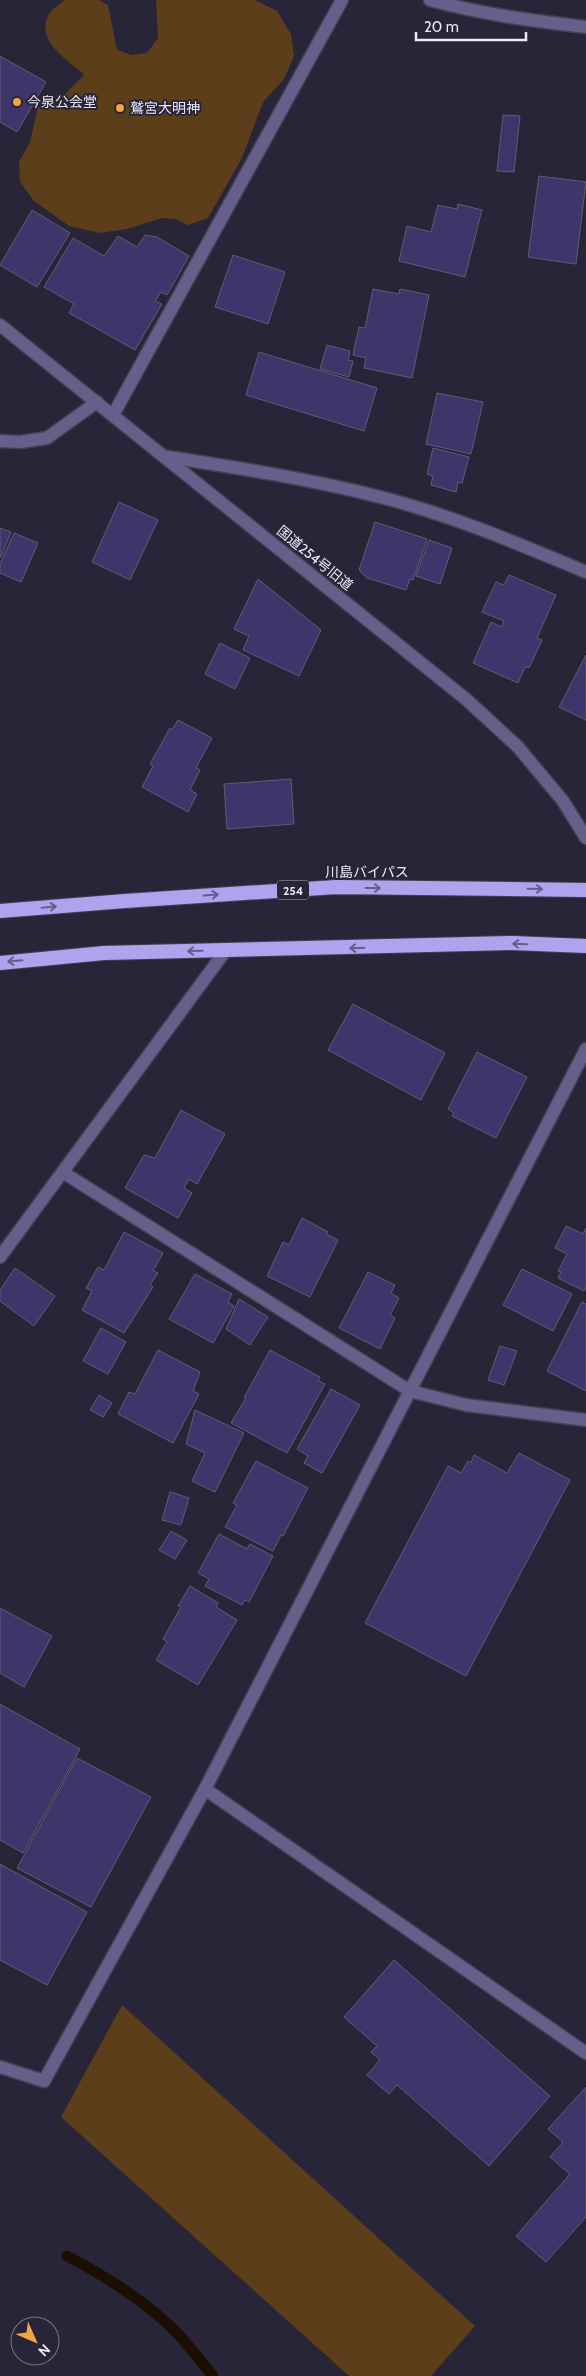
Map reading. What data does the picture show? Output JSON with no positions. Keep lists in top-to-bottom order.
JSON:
{
  "streets": {
    "highway": ["川島バイパス", "254"],
    "street": ["国道254号旧道"]
  },
  "places": ["今泉公会堂", "鷲宮大明神"],
  "scale_bar": "20 m",
  "north": "bottom right"
}
